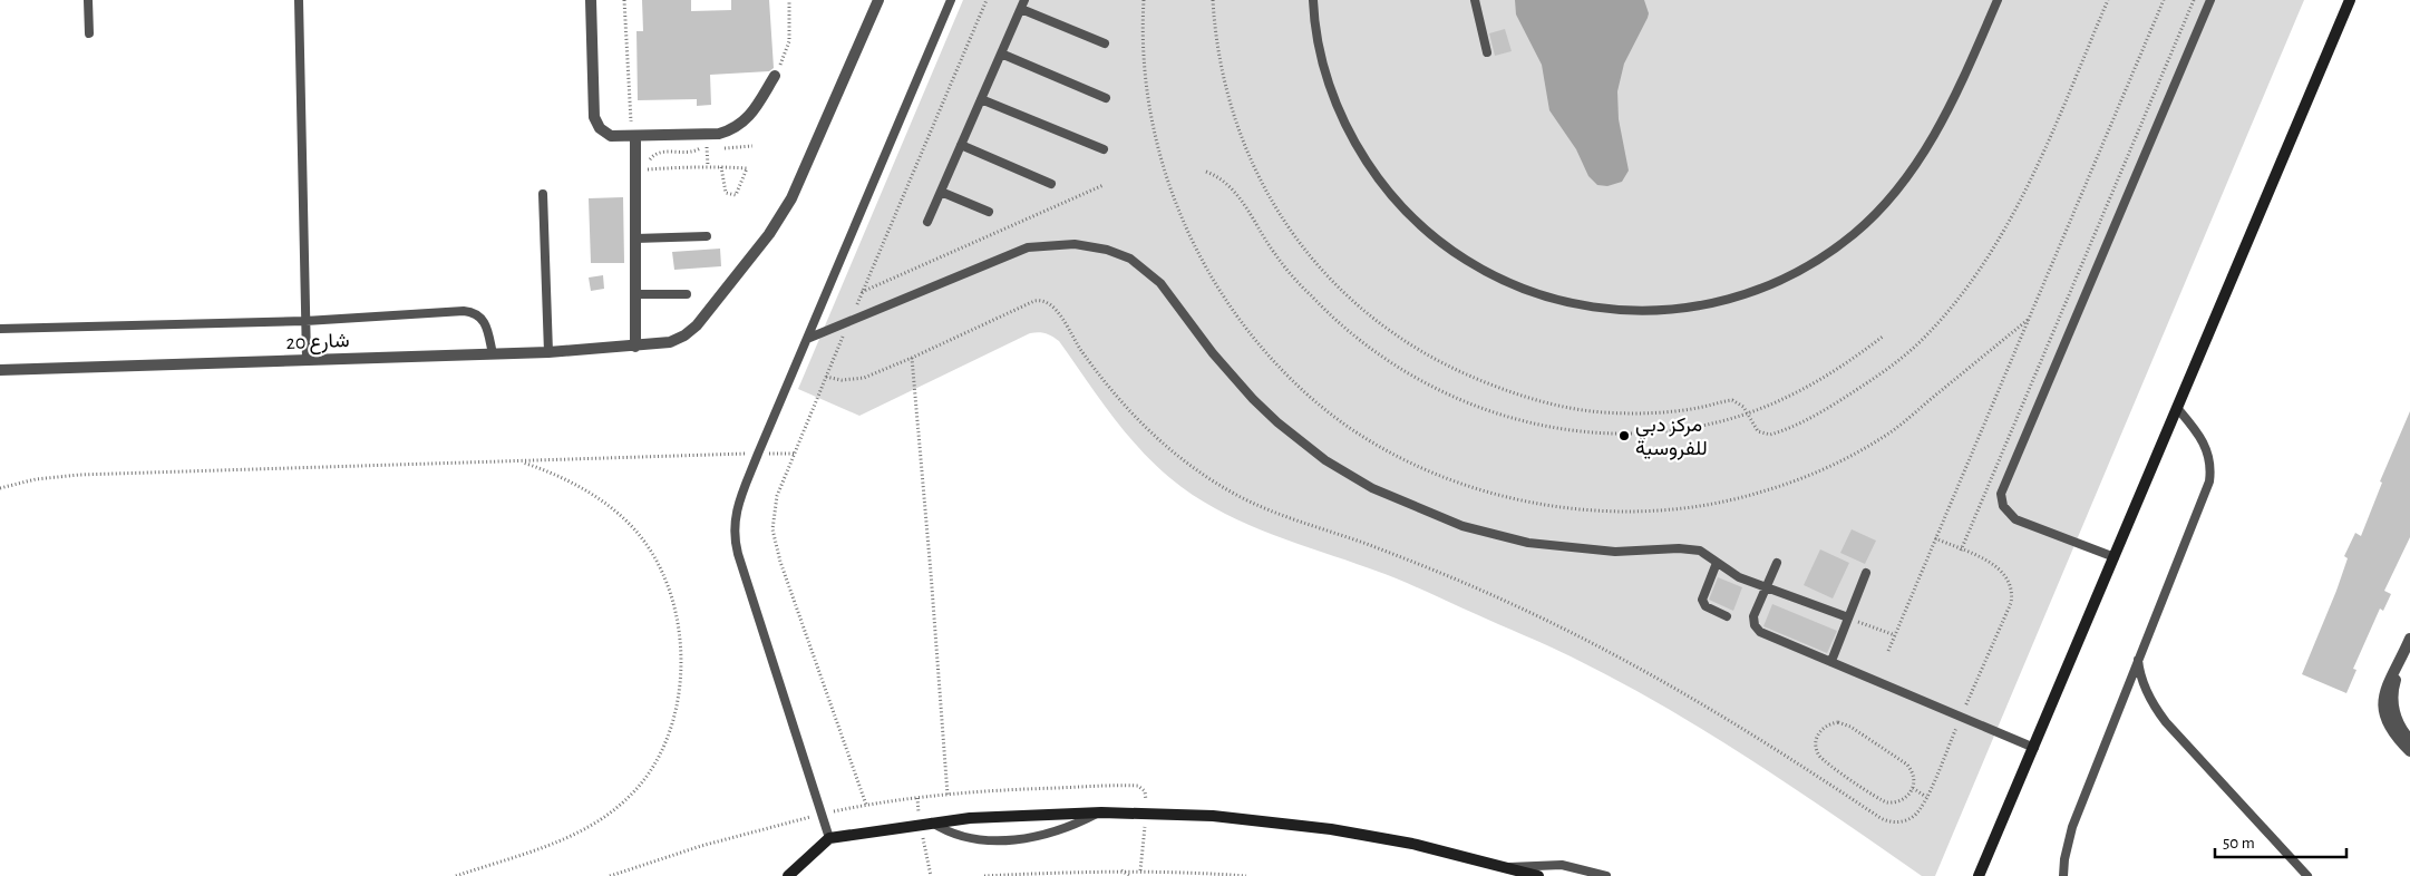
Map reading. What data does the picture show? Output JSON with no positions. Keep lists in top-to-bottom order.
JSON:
{
  "streets": {
    "street": ["شارع 20"]
  },
  "places": ["مركز دبي للفروسية"],
  "scale_bar": "50 m"
}
